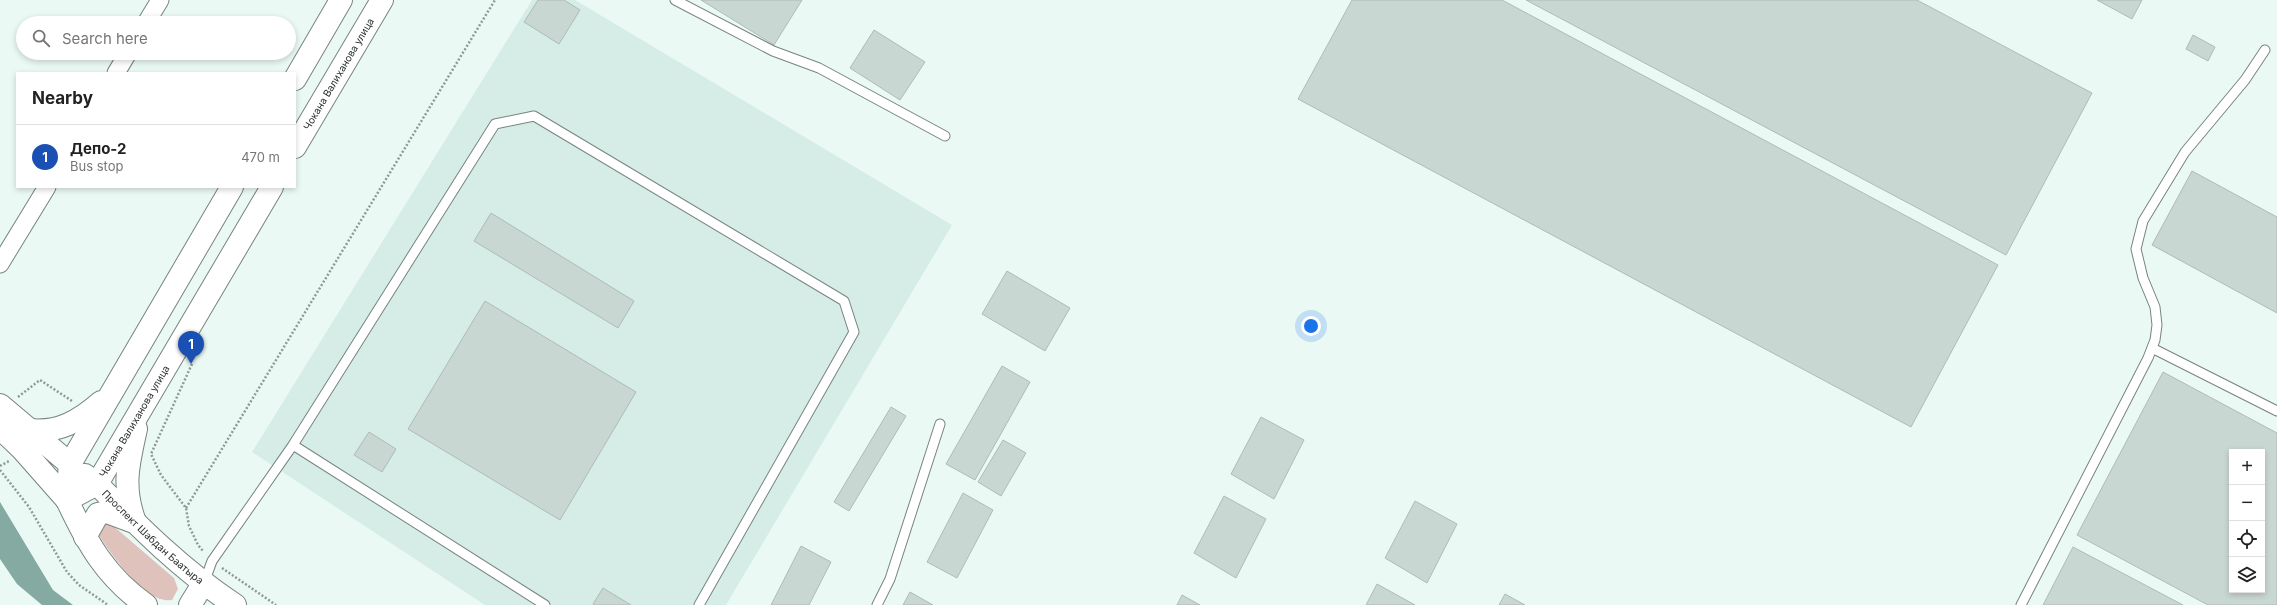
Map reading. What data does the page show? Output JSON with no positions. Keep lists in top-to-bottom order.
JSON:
{
  "streets": {
    "main road": ["Чокана Валиханова улица", "Проспект Шабдан Баатыра"]
  },
  "crossings": [
    ["Чокана Валиханова улица", "Проспект Шабдан Баатыра"]
  ],
  "page": {
    "search": "Search here",
    "heading": "Nearby",
    "list": [
      {
        "mark": "1",
        "name": "Депо-2",
        "note": "Bus stop",
        "value": "470 m"
      }
    ],
    "pins": "1",
    "map_buttons": ["+", "−"]
  }
}
